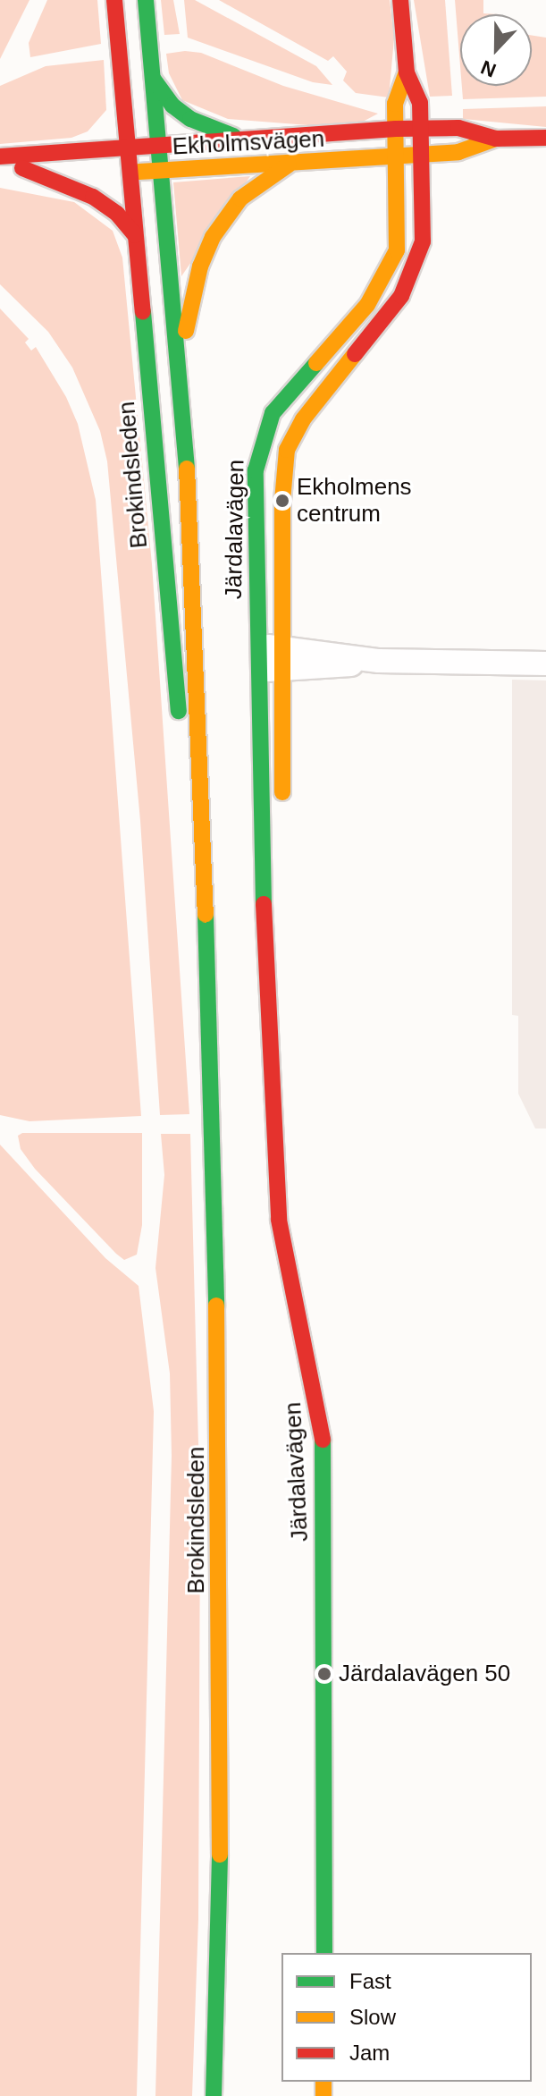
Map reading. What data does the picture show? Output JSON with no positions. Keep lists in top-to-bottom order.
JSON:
{
  "streets": {
    "street": ["Ekholmsvägen", "Brokindsleden", "Järdalavägen"]
  },
  "crossings": [
    ["Ekholmsvägen", "Brokindsleden"],
    ["Ekholmsvägen", "Järdalavägen"]
  ],
  "places": ["Ekholmens centrum", "Järdalavägen 50"],
  "legend": ["Fast", "Slow", "Jam"],
  "north": "bottom"
}
